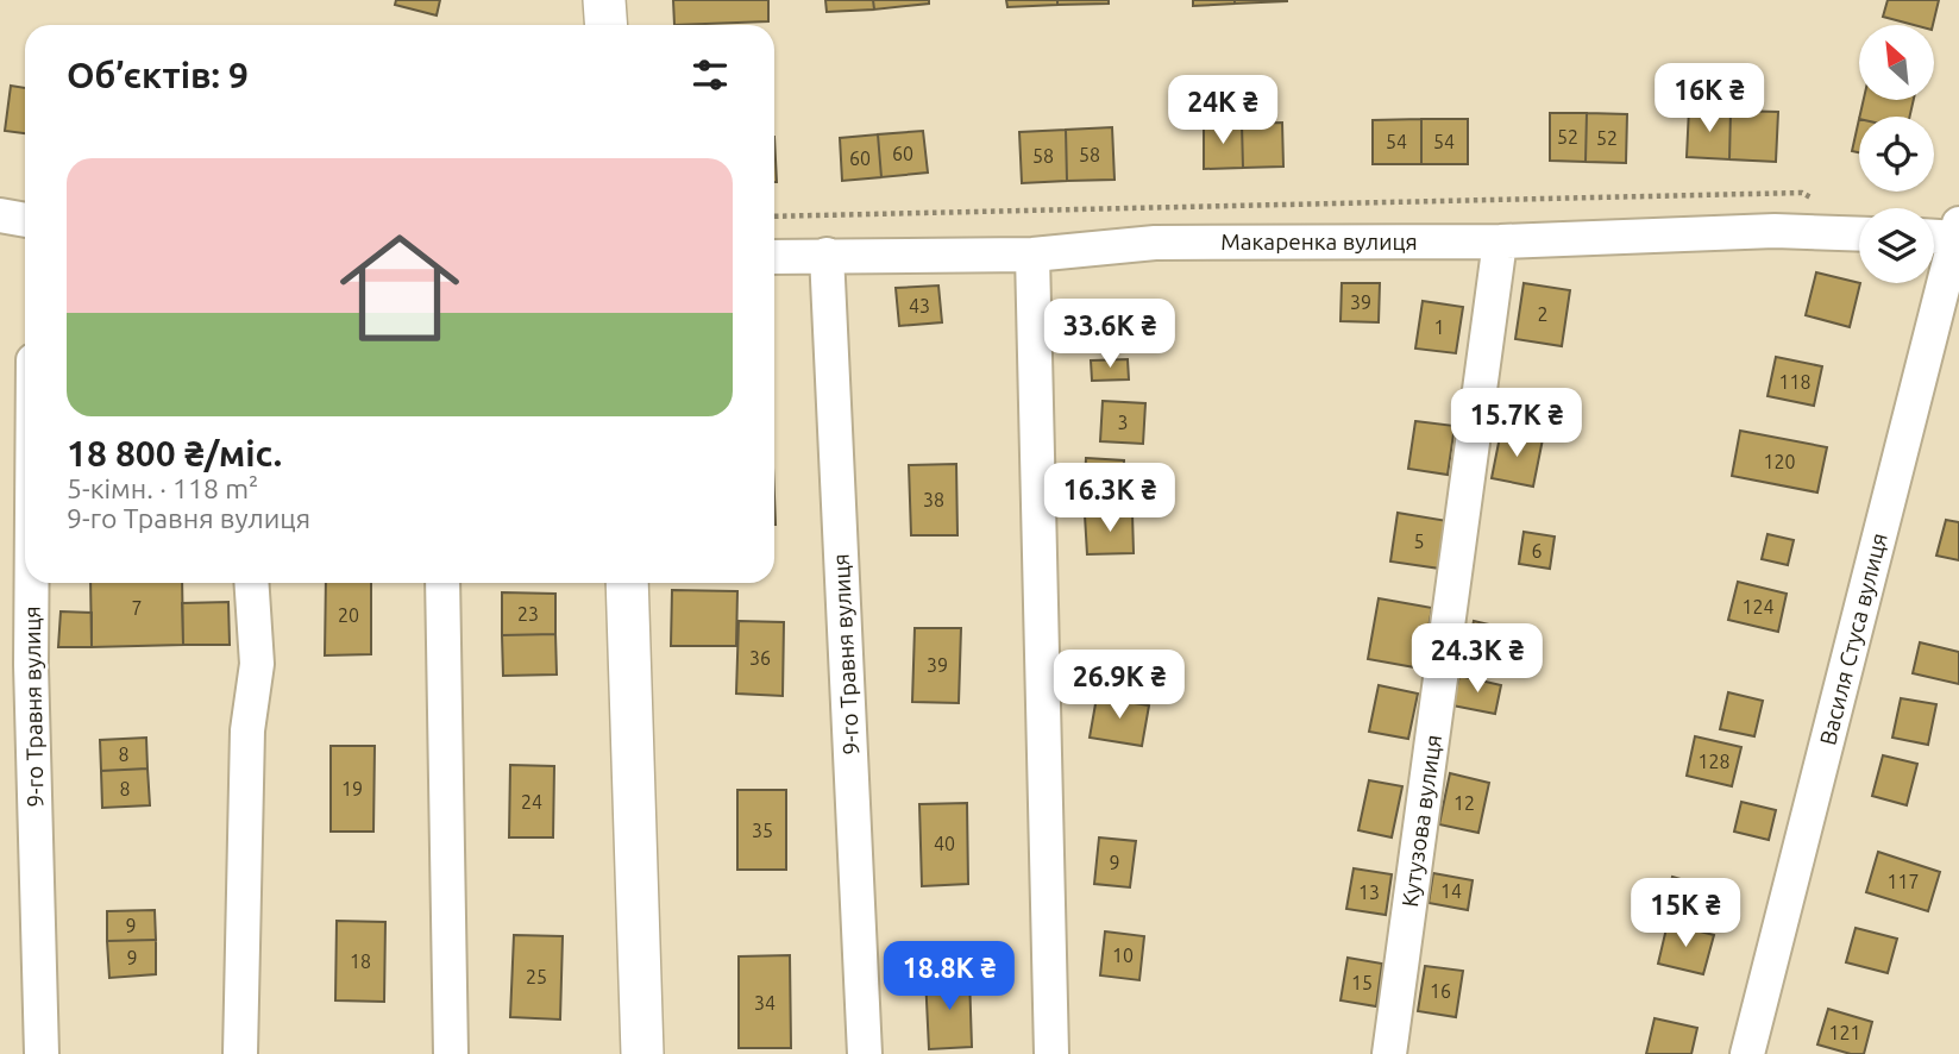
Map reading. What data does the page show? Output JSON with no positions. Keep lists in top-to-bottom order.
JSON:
{
  "streets": {
    "street": [
      "Макаренка вулиця",
      "Василя Стуса вулиця",
      "9-го Травня вулиця",
      "Кутузова вулиця"
    ]
  },
  "crossings": [
    ["Макаренка вулиця", "9-го Травня вулиця"],
    ["Макаренка вулиця", "Кутузова вулиця"]
  ],
  "house_numbers": [
    "52",
    "52",
    "54",
    "54",
    "60",
    "58",
    "58",
    "60",
    "39",
    "43",
    "2",
    "1",
    "118",
    "3",
    "120",
    "38",
    "5",
    "6",
    "124",
    "7",
    "23",
    "20",
    "36",
    "39",
    "8",
    "128",
    "8",
    "19",
    "24",
    "12",
    "35",
    "40",
    "9",
    "117",
    "14",
    "13",
    "9",
    "10",
    "9",
    "18",
    "25",
    "15",
    "16",
    "34",
    "121"
  ],
  "north": "top left",
  "page": {
    "heading": "Об’єктів: 9",
    "price": [
      "16K ₴",
      "24K ₴",
      "33.6K ₴",
      "15.7K ₴",
      "16.3K ₴",
      "24.3K ₴",
      "26.9K ₴",
      "15K ₴",
      "18.8K ₴"
    ],
    "list": [
      {
        "name": "18 800 ₴/міс.",
        "note": "5-кімн. · 118 m² · 9-го Травня вулиця"
      }
    ]
  }
}
